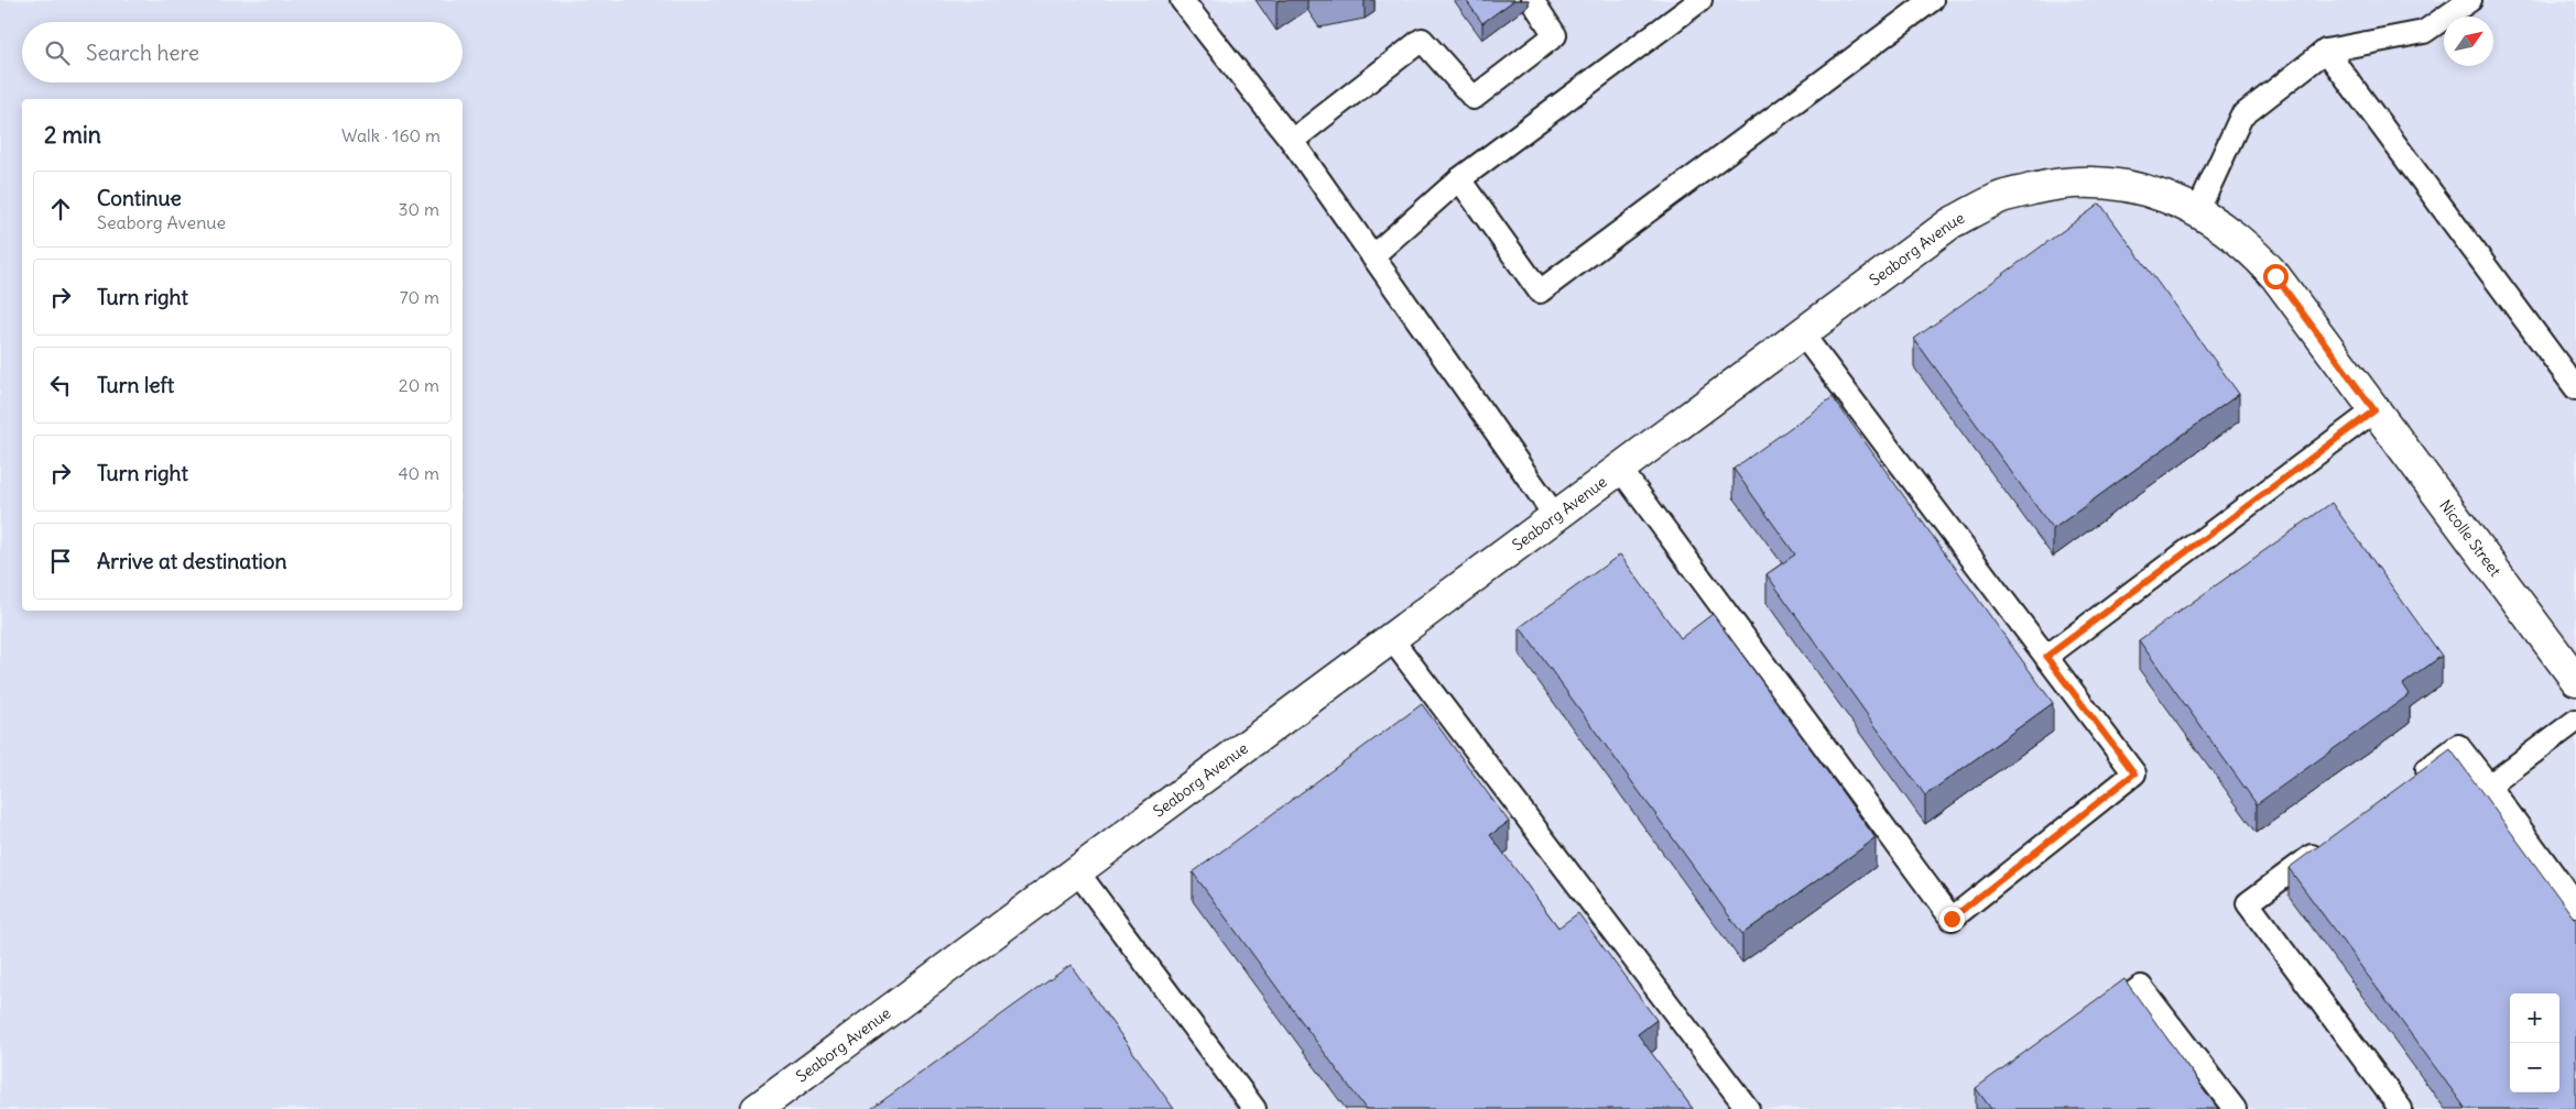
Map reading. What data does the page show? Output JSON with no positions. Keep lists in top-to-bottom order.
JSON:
{
  "streets": {
    "street": ["Seaborg Avenue", "Nicolle Street"]
  },
  "crossings": [
    ["Seaborg Avenue", "Nicolle Street"]
  ],
  "north": "top right",
  "page": {
    "search": "Search here",
    "heading": ["2 min", "Walk · 160 m"],
    "list": [
      ["Continue", "Seaborg Avenue", "30 m"],
      ["Turn right", "70 m"],
      ["Turn left", "20 m"],
      ["Turn right", "40 m"],
      "Arrive at destination"
    ],
    "map_buttons": ["+", "−"]
  }
}
